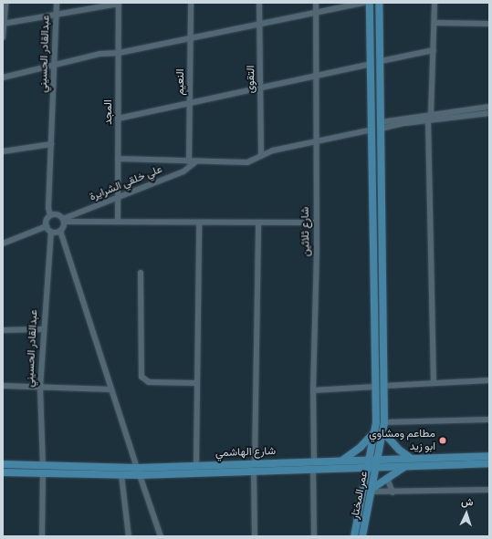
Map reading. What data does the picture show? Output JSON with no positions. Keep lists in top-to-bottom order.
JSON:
{
  "streets": {
    "main road": ["شارع الهاشمي", "عمر المختار"],
    "street": [
      "عبدالقادر الحسيني",
      "التقوى",
      "النعيم",
      "المجد",
      "علي خلقي الشرايرة",
      "شارع ثلاثين"
    ]
  },
  "crossings": [
    ["عبدالقادر الحسيني", "علي خلقي الشرايرة"],
    ["عبدالقادر الحسيني", "شارع الهاشمي"],
    ["النعيم", "علي خلقي الشرايرة"],
    ["المجد", "علي خلقي الشرايرة"],
    ["شارع ثلاثين", "شارع الهاشمي"],
    ["شارع الهاشمي", "عمر المختار"]
  ],
  "places": ["مطاعم ومشاوي ابو زيد"],
  "north": "top"
}
